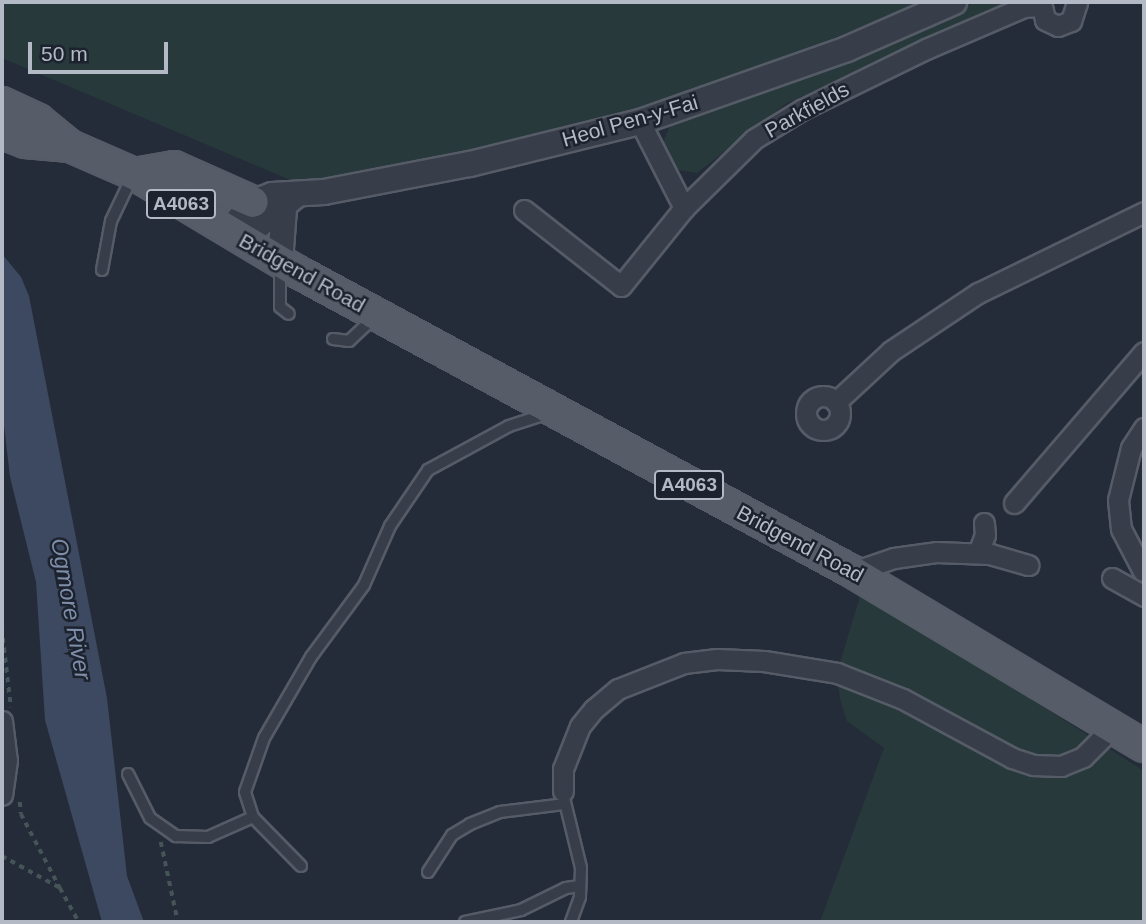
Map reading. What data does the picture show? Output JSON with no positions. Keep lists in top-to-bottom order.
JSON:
{
  "streets": {
    "main road": ["A4063", "Bridgend Road"],
    "street": ["Parkfields", "Heol Pen-y-Fai"]
  },
  "crossings": [
    ["Heol Pen-y-Fai", "A4063"],
    ["Heol Pen-y-Fai", "Bridgend Road"],
    ["A4063", "Bridgend Road"]
  ],
  "water": ["Ogmore River"],
  "scale_bar": "50 m"
}
